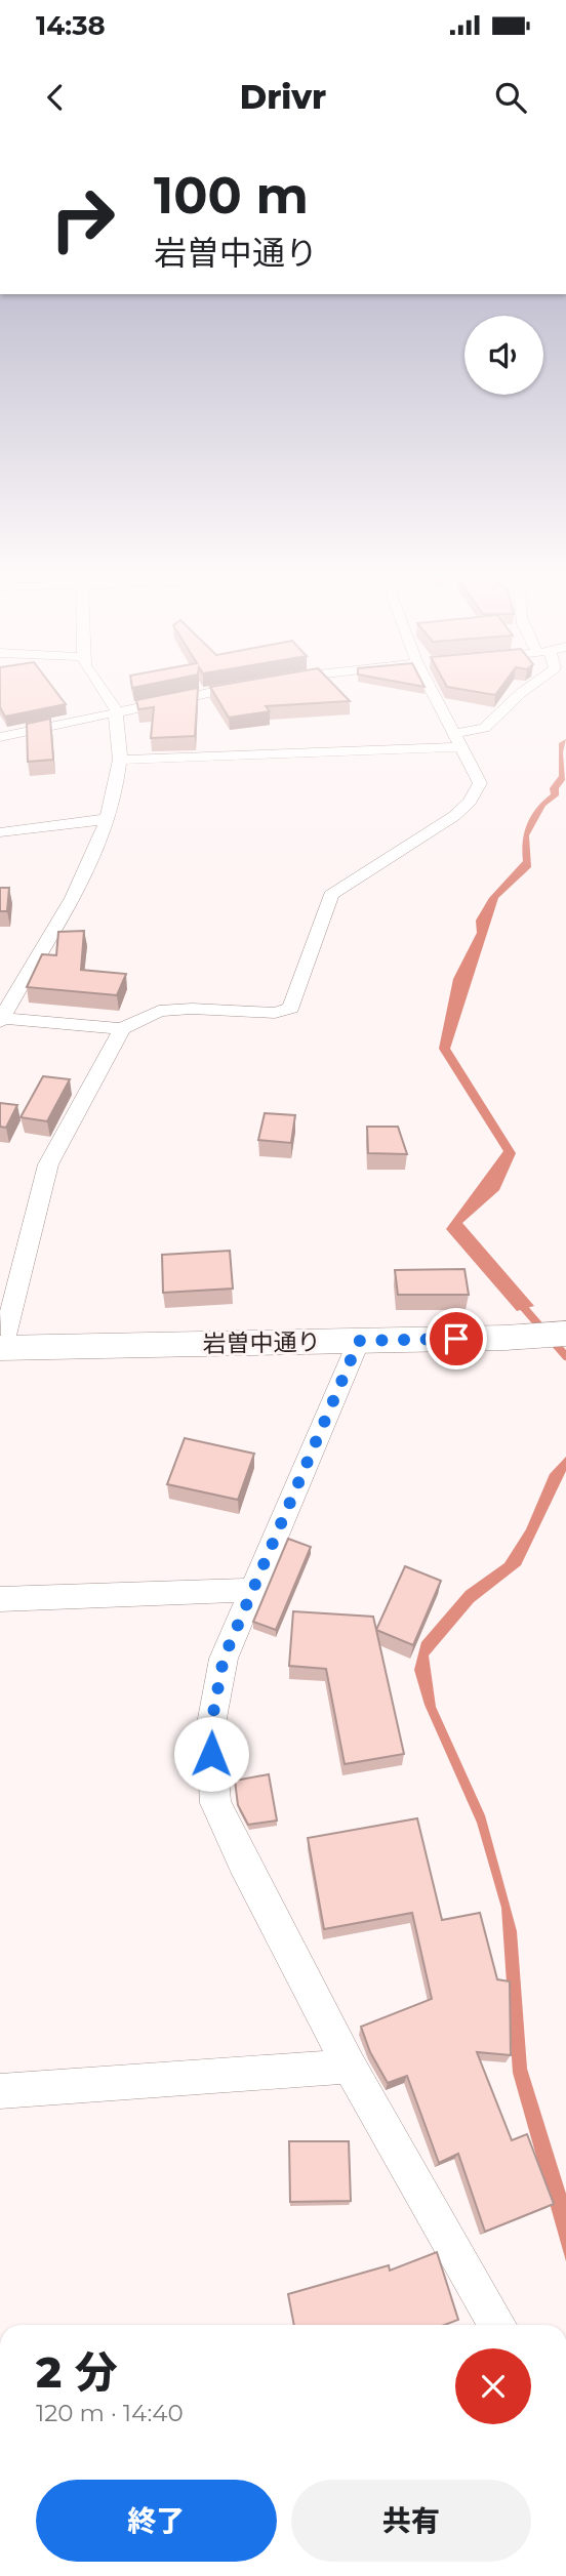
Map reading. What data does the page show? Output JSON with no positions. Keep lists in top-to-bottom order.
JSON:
{
  "streets": {
    "street": ["岩曽中通り"]
  },
  "page": {
    "status": "14:38",
    "header": "Drivr",
    "turn": ["100 m", "岩曽中通り"],
    "heading": ["2 分", "120 m · 14:40"],
    "buttons": ["終了", "共有"]
  }
}
